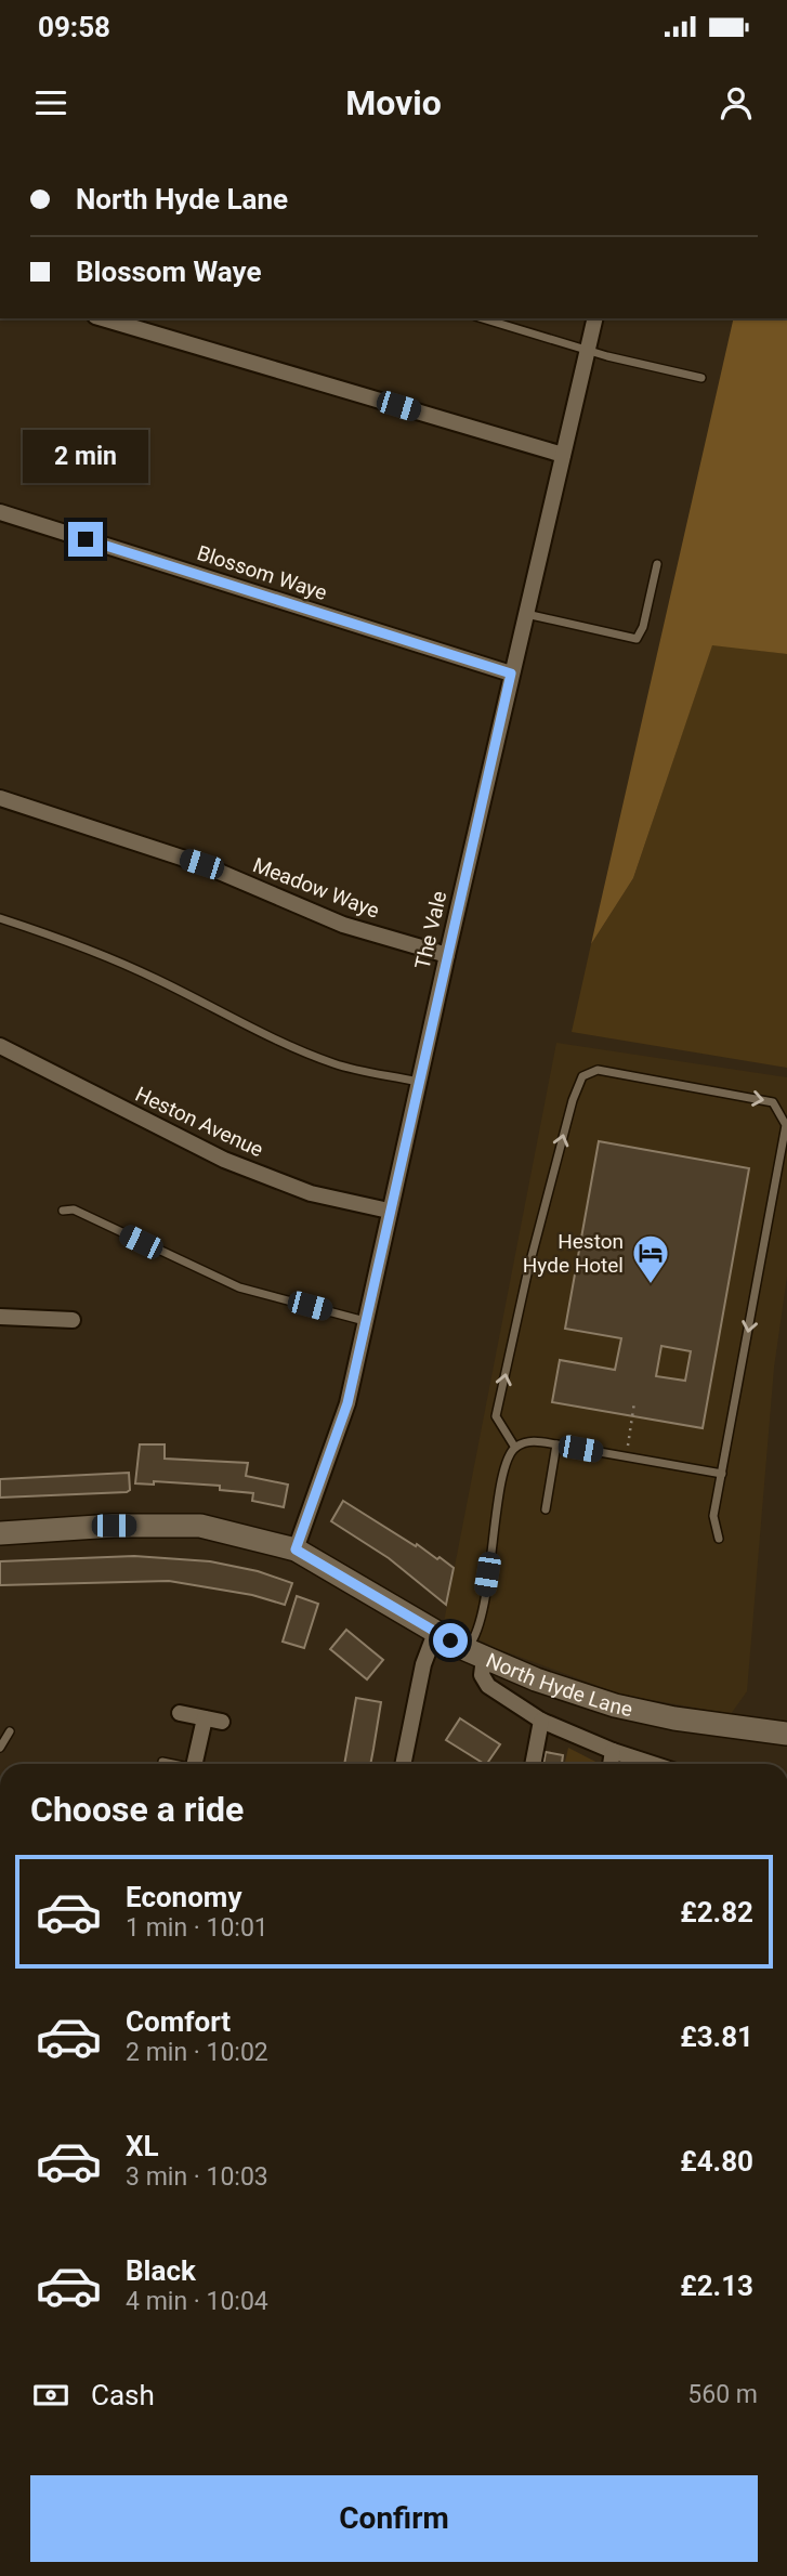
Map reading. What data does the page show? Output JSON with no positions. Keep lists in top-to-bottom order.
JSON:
{
  "streets": {
    "street": [
      "Blossom Waye",
      "Meadow Waye",
      "The Vale",
      "Heston Avenue",
      "North Hyde Lane"
    ]
  },
  "crossings": [
    ["Blossom Waye", "The Vale"],
    ["Meadow Waye", "The Vale"],
    ["The Vale", "Heston Avenue"],
    ["The Vale", "North Hyde Lane"]
  ],
  "places": {
    "hotel": ["Heston Hyde Hotel"]
  },
  "page": {
    "status": "09:58",
    "header": "Movio",
    "banner": ["North Hyde Lane", "Blossom Waye"],
    "bubble": "2 min",
    "heading": "Choose a ride",
    "list": [
      {
        "name": "Economy",
        "note": "1 min · 10:01",
        "value": "£2.82"
      },
      {
        "name": "Comfort",
        "note": "2 min · 10:02",
        "value": "£3.81"
      },
      {
        "name": "XL",
        "note": "3 min · 10:03",
        "value": "£4.80"
      },
      {
        "name": "Black",
        "note": "4 min · 10:04",
        "value": "£2.13"
      }
    ],
    "pay": ["Cash", "560 m"],
    "buttons": "Confirm"
  }
}
